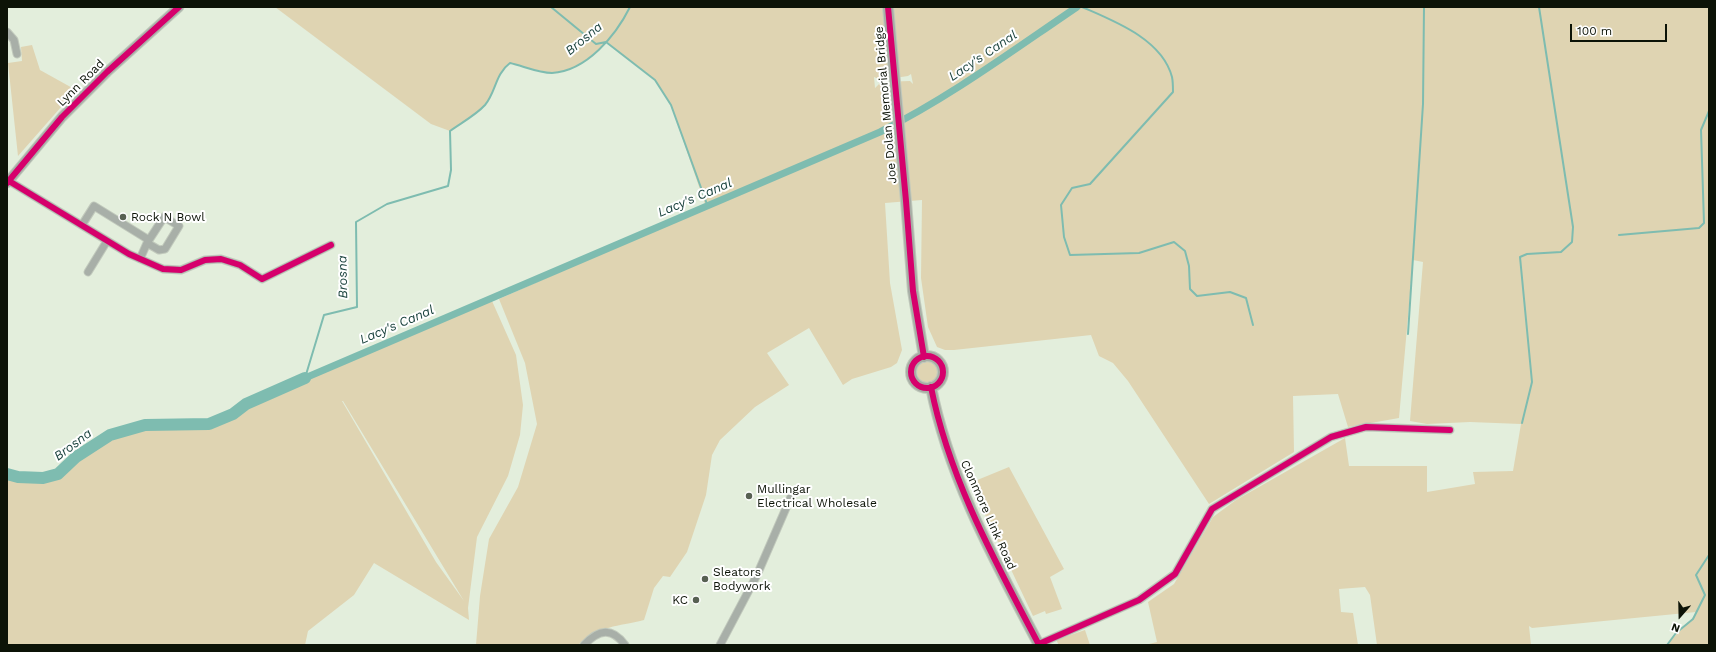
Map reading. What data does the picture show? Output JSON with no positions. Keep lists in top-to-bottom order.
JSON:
{
  "streets": {
    "main road": ["Joe Dolan Memorial Bridge", "Clonmore Link Road"],
    "street": ["Lynn Road"]
  },
  "crossings": [
    ["Joe Dolan Memorial Bridge", "Clonmore Link Road"]
  ],
  "water": ["Brosna", "Lacy's Canal"],
  "places": [
    "Rock N Bowl",
    "Mullingar Electrical Wholesale",
    "Sleators Bodywork",
    "KC"
  ],
  "scale_bar": "100 m",
  "north": "bottom"
}
